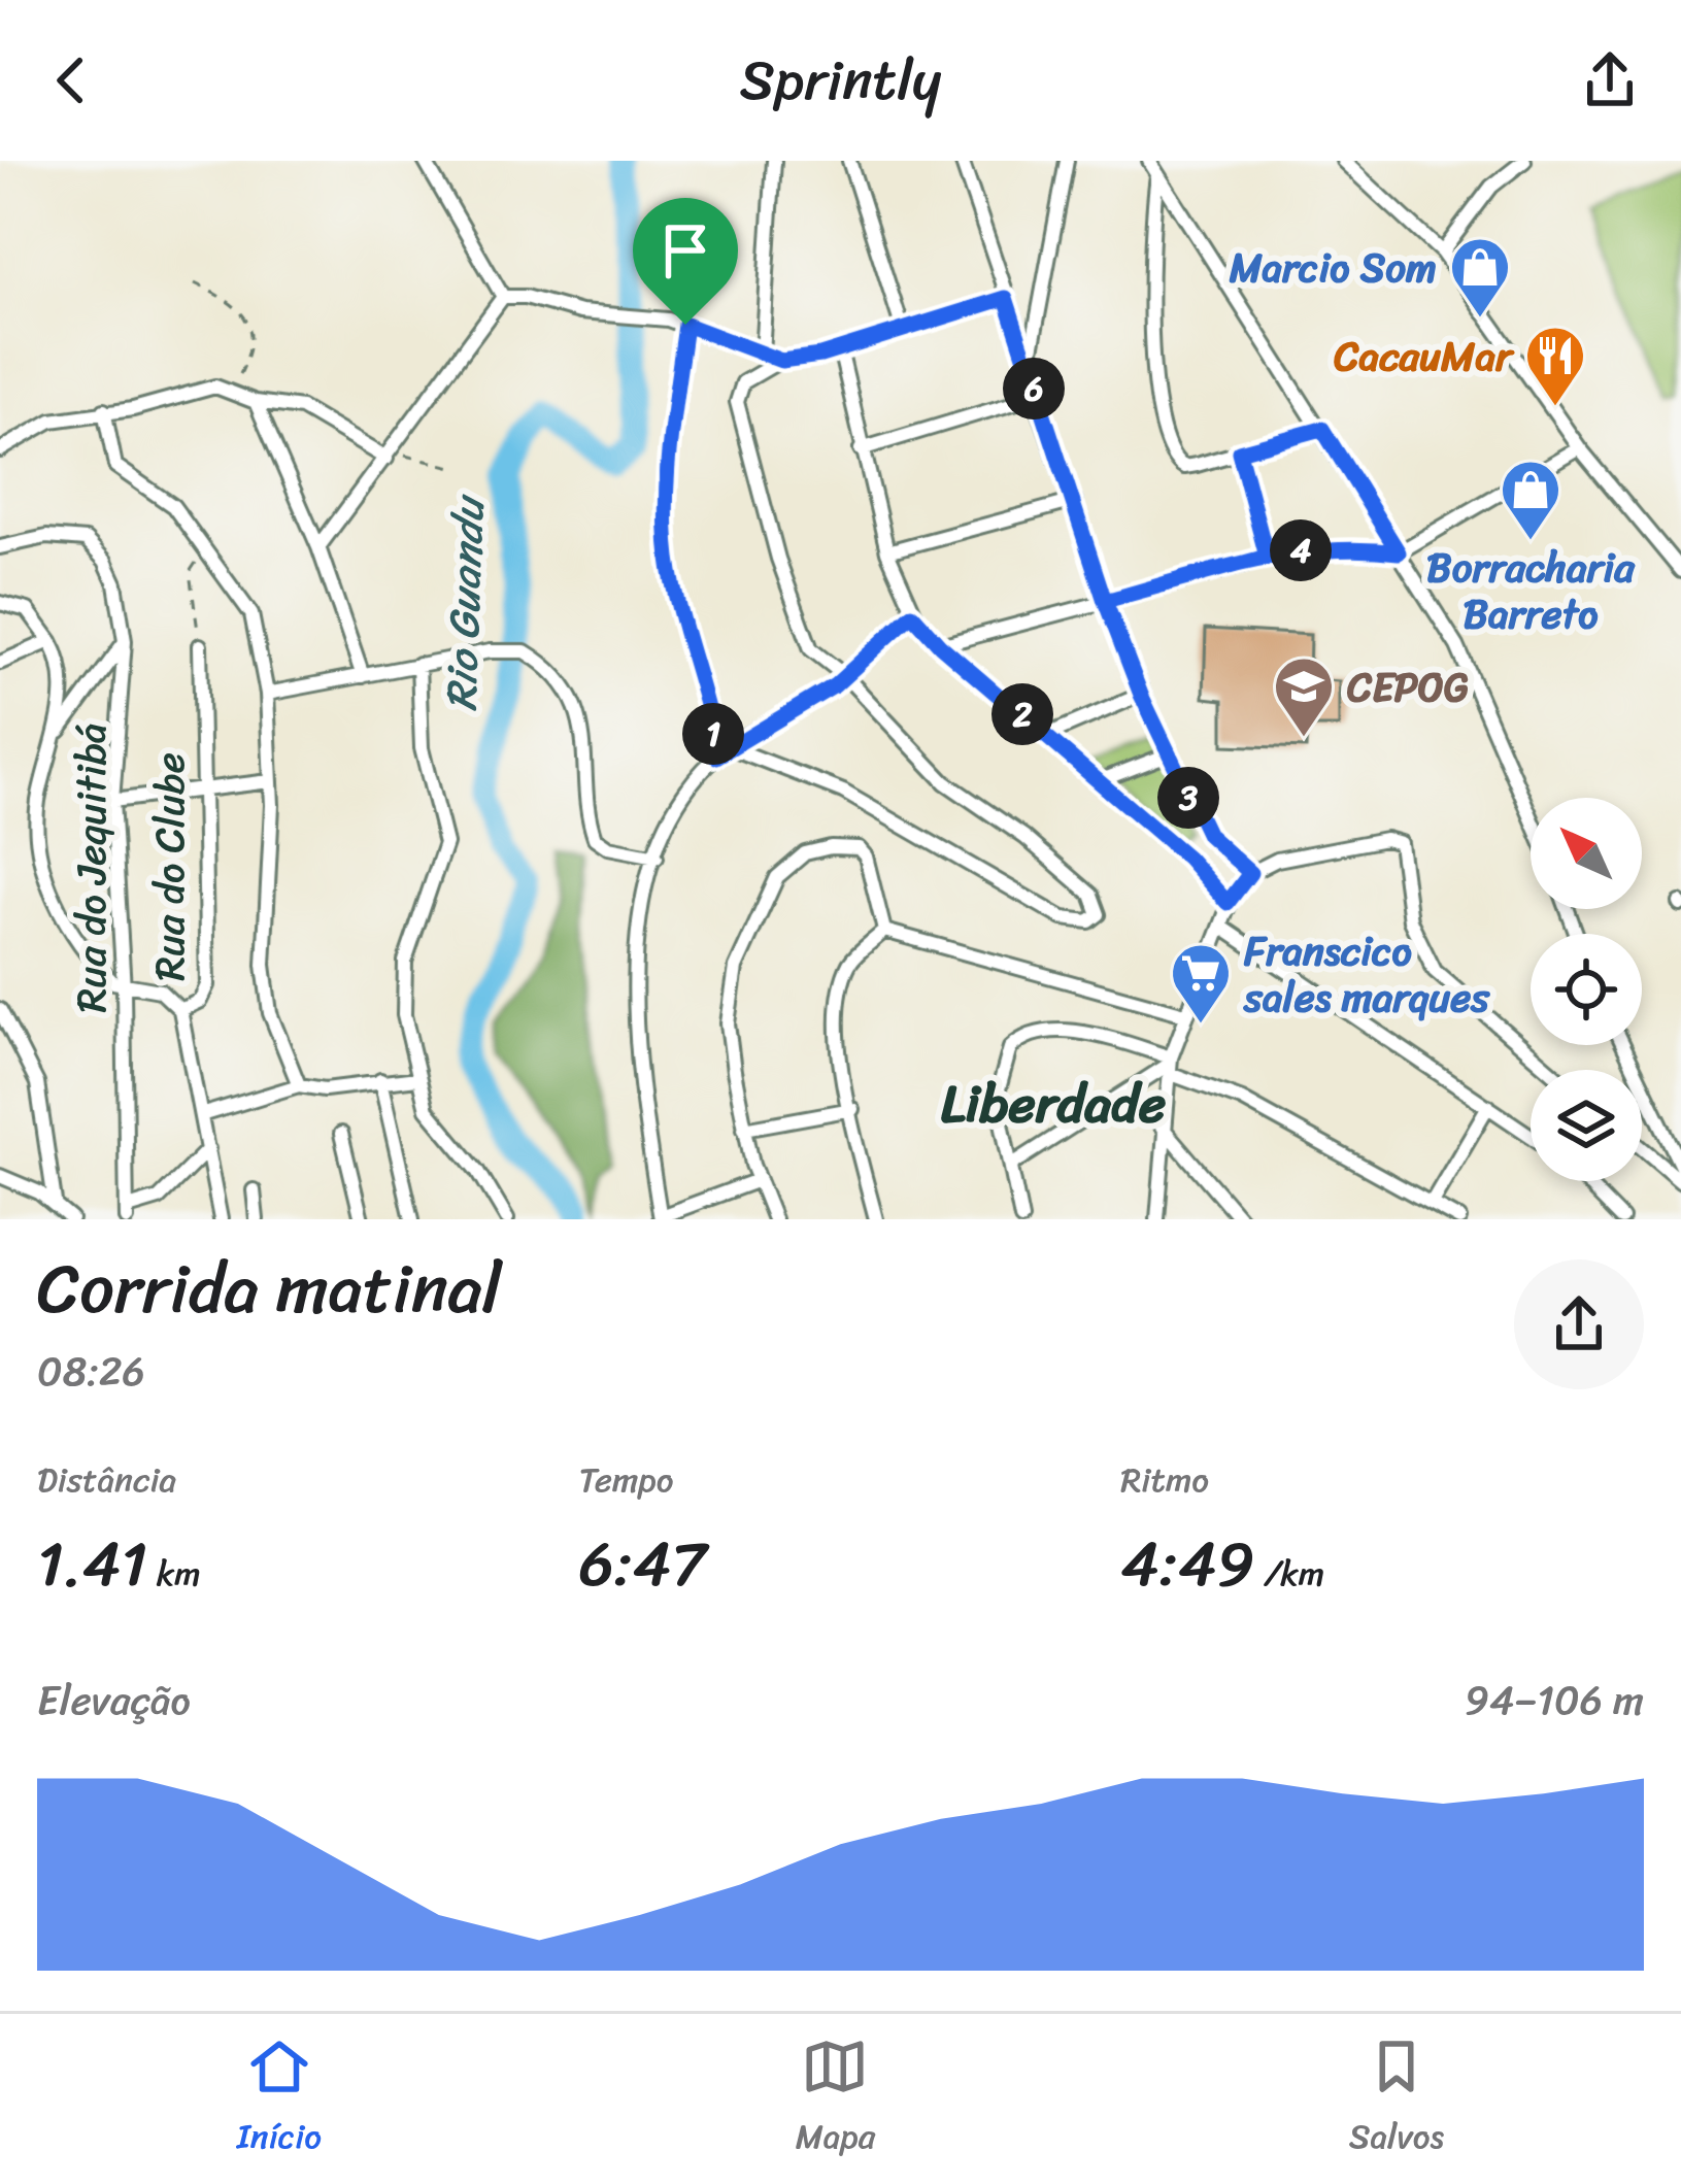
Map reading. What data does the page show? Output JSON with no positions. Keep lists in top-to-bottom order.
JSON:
{
  "streets": {
    "street": ["Rua do Clube", "Rua do Jequitibá"]
  },
  "districts": ["Liberdade"],
  "water": ["Rio Guandu"],
  "places": {
    "shop": ["Marcio Som", "Borracharia Barreto"],
    "restaurant": ["CacauMar"],
    "school or university": ["CEPOG"],
    "supermarket": ["Franscico sales marques"]
  },
  "north": "top left",
  "page": {
    "header": "Sprintly",
    "pins": [
      "6",
      "4",
      "2",
      "1",
      "3"
    ],
    "heading": ["Corrida matinal", "08:26"],
    "stats": [
      ["Distância", "1.41 km"],
      ["Tempo", "6:47"],
      ["Ritmo", "4:49 /km"]
    ],
    "chart": ["Elevação", "94–106 m"],
    "tabs": ["Início", "Mapa", "Salvos"]
  }
}
